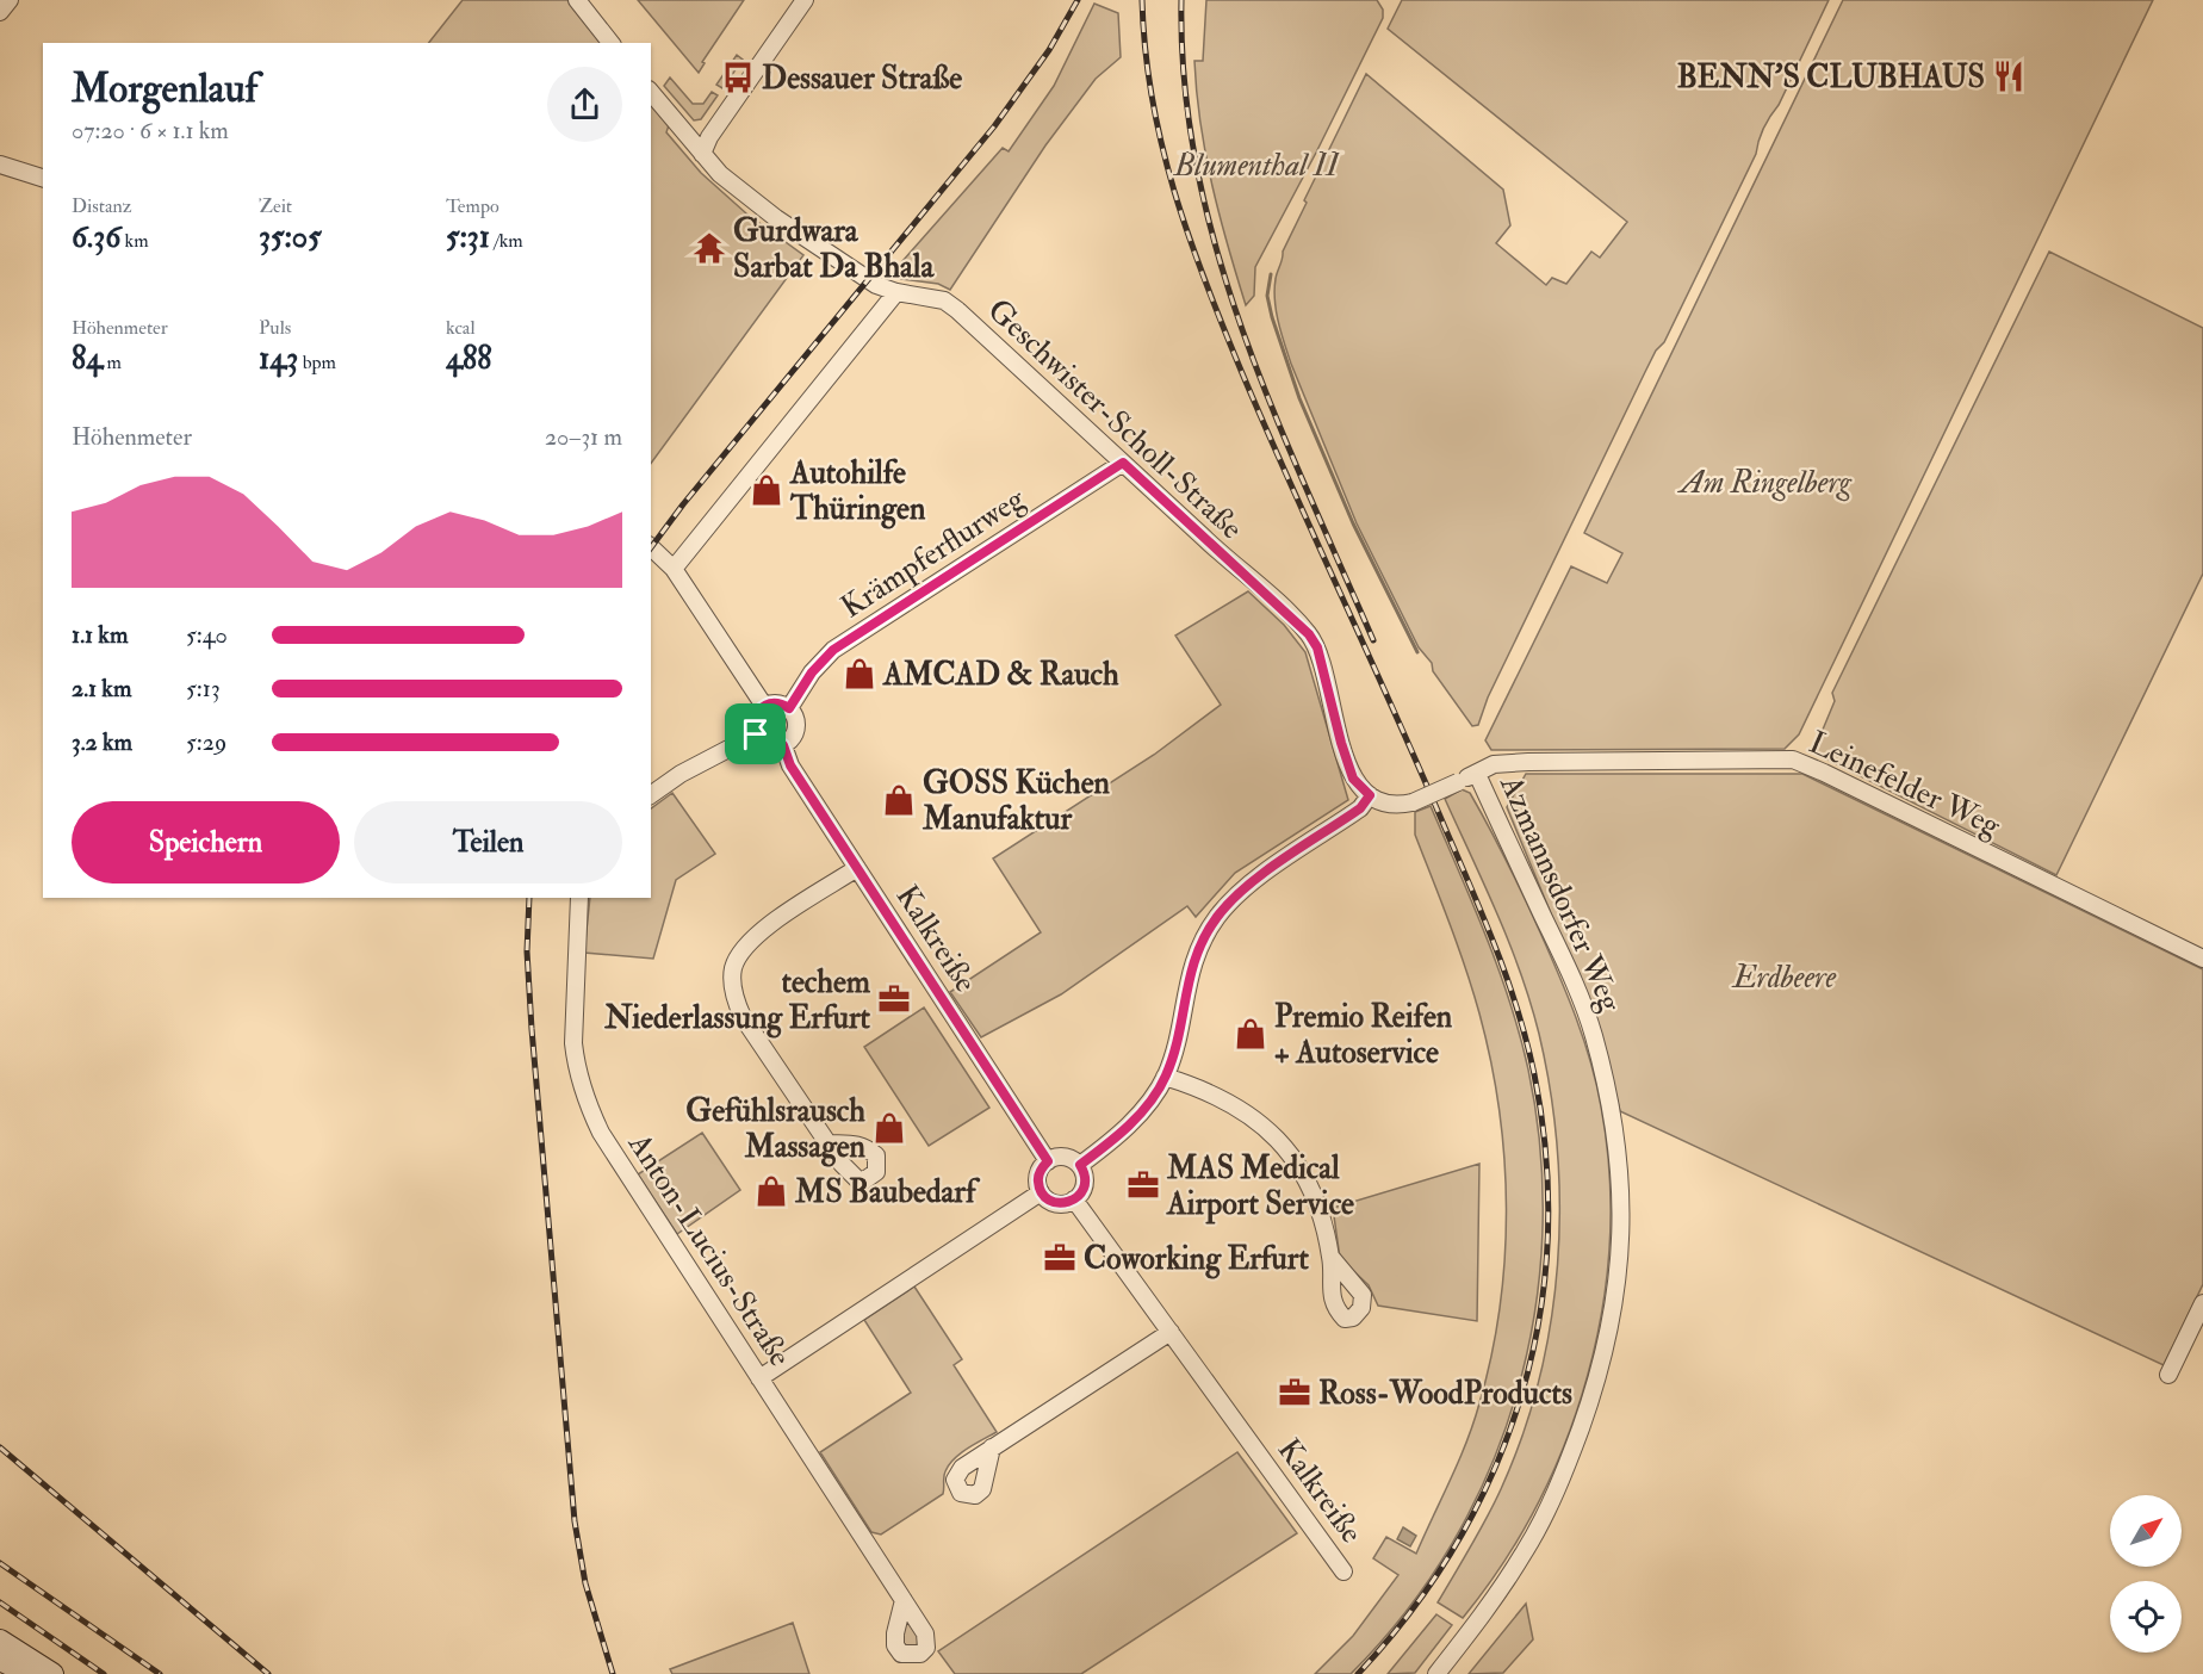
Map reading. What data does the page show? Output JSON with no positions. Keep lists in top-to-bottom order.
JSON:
{
  "streets": {
    "street": [
      "Geschwister-Scholl-Straße",
      "Krämpferflurweg",
      "Leinefelder Weg",
      "Azmannsdorfer Weg",
      "Kalkreiße",
      "Anton-Lucius-Straße"
    ]
  },
  "crossings": [
    ["Geschwister-Scholl-Straße", "Krämpferflurweg"],
    ["Krämpferflurweg", "Kalkreiße"],
    ["Leinefelder Weg", "Azmannsdorfer Weg"]
  ],
  "parks": ["Blumenthal II", "Am Ringelberg", "Erdbeere"],
  "places": {
    "restaurant": ["BENN'S CLUBHAUS"],
    "bus stop": ["Dessauer Straße"],
    "temple": ["Gurdwara Sarbat Da Bhala"],
    "shop": [
      "Autohilfe Thüringen",
      "AMCAD & Rauch",
      "GOSS Küchen Manufaktur",
      "Premio Reifen + Autoservice",
      "Gefühlsrausch Massagen",
      "MS Baubedarf"
    ],
    "office": [
      "techem Niederlassung Erfurt",
      "MAS Medical Airport Service",
      "Coworking Erfurt",
      "Ross-WoodProducts"
    ]
  },
  "north": "top right",
  "page": {
    "heading": ["Morgenlauf", "07:20 · 6 × 1.1 km"],
    "stats": [
      ["Distanz", "6.36 km"],
      ["Zeit", "35:05"],
      ["Tempo", "5:31 /km"],
      ["Höhenmeter", "84 m"],
      ["Puls", "143 bpm"],
      ["kcal", "488"]
    ],
    "chart": ["Höhenmeter", "20–31 m"],
    "list": [
      {
        "name": "1.1 km",
        "note": "5:40"
      },
      {
        "name": "2.1 km",
        "note": "5:13"
      },
      {
        "name": "3.2 km",
        "note": "5:29"
      }
    ],
    "buttons": ["Speichern", "Teilen"]
  }
}
